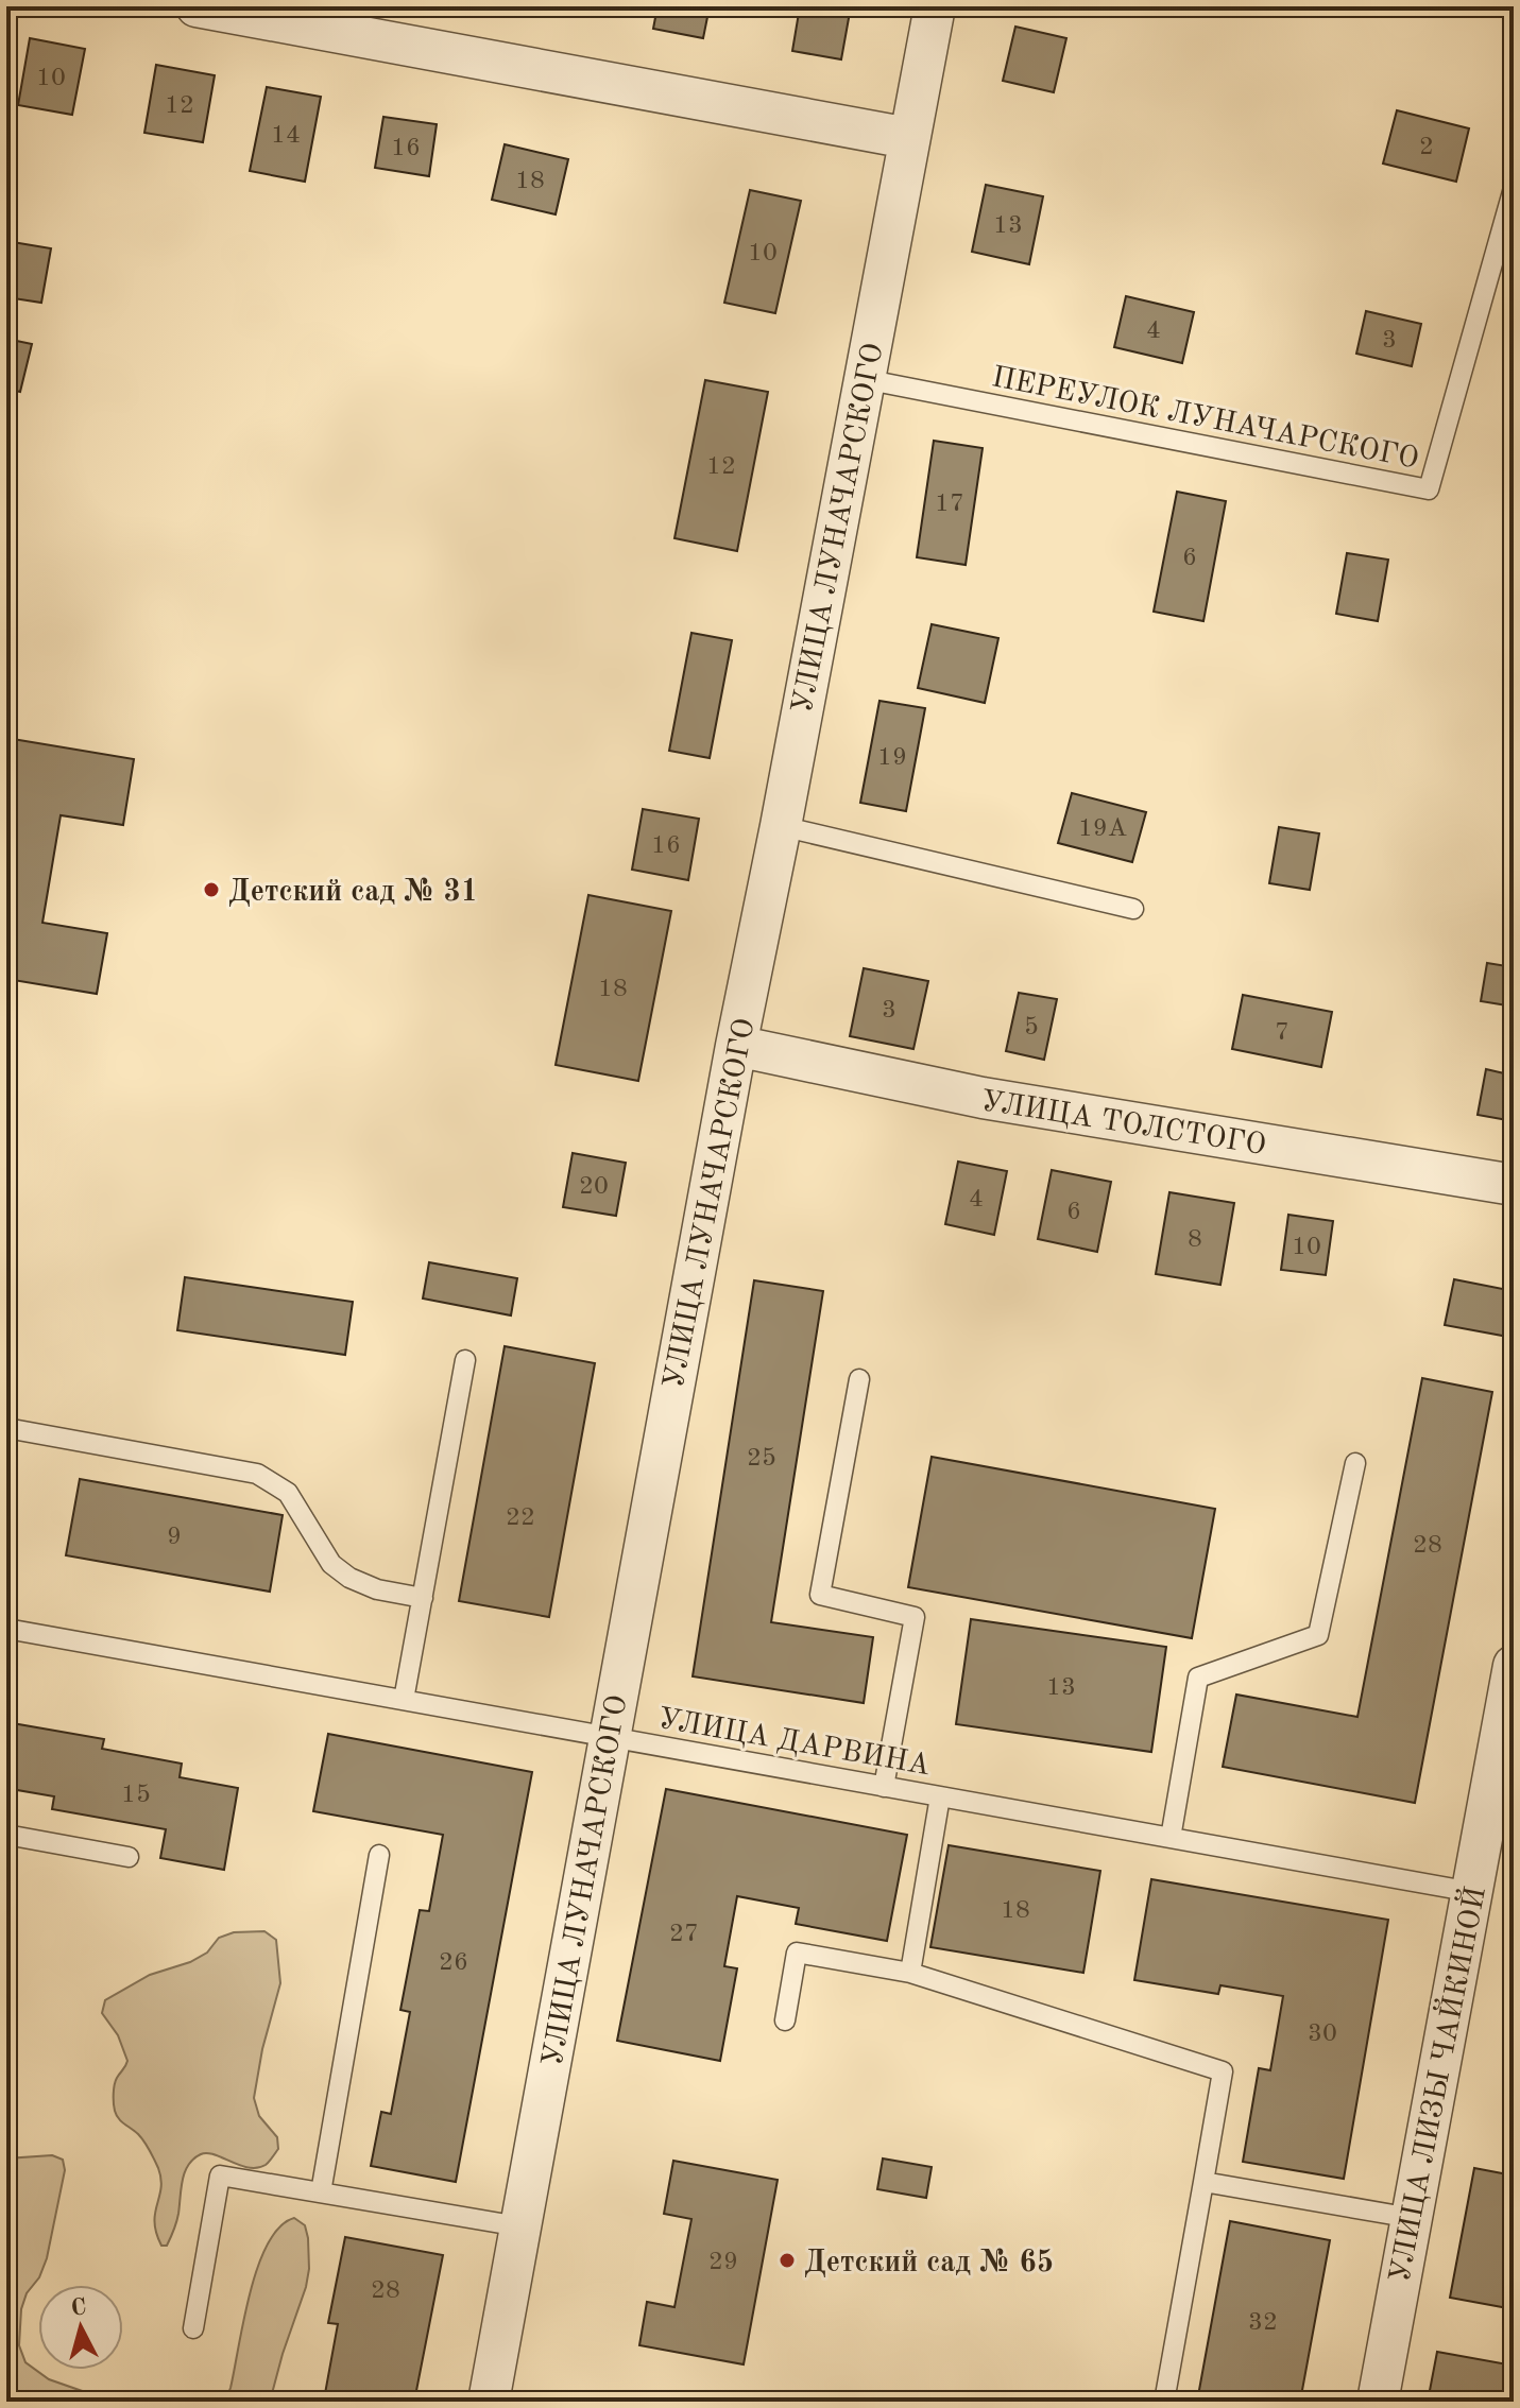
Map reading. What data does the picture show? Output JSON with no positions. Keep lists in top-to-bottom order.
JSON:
{
  "streets": {
    "street": ["УЛИЦА ЛУНАЧАРСКОГО", "УЛИЦА ТОЛСТОГО", "УЛИЦА ЛИЗЫ ЧАЙКИНОЙ"],
    "lane": ["ПЕРЕУЛОК ЛУНАЧАРСКОГО", "УЛИЦА ДАРВИНА"]
  },
  "crossings": [
    ["ПЕРЕУЛОК ЛУНАЧАРСКОГО", "УЛИЦА ЛУНАЧАРСКОГО"],
    ["УЛИЦА ЛУНАЧАРСКОГО", "УЛИЦА ТОЛСТОГО"],
    ["УЛИЦА ЛУНАЧАРСКОГО", "УЛИЦА ДАРВИНА"],
    ["УЛИЦА ДАРВИНА", "УЛИЦА ЛИЗЫ ЧАЙКИНОЙ"]
  ],
  "places": ["Детский сад № 31", "Детский сад № 65"],
  "house_numbers": [
    "10",
    "12",
    "14",
    "2",
    "16",
    "18",
    "13",
    "10",
    "4",
    "3",
    "12",
    "17",
    "6",
    "19",
    "19А",
    "16",
    "18",
    "3",
    "5",
    "7",
    "20",
    "4",
    "6",
    "8",
    "10",
    "25",
    "22",
    "9",
    "28",
    "13",
    "15",
    "18",
    "27",
    "26",
    "30",
    "29",
    "28",
    "32"
  ],
  "north": "top"
}
